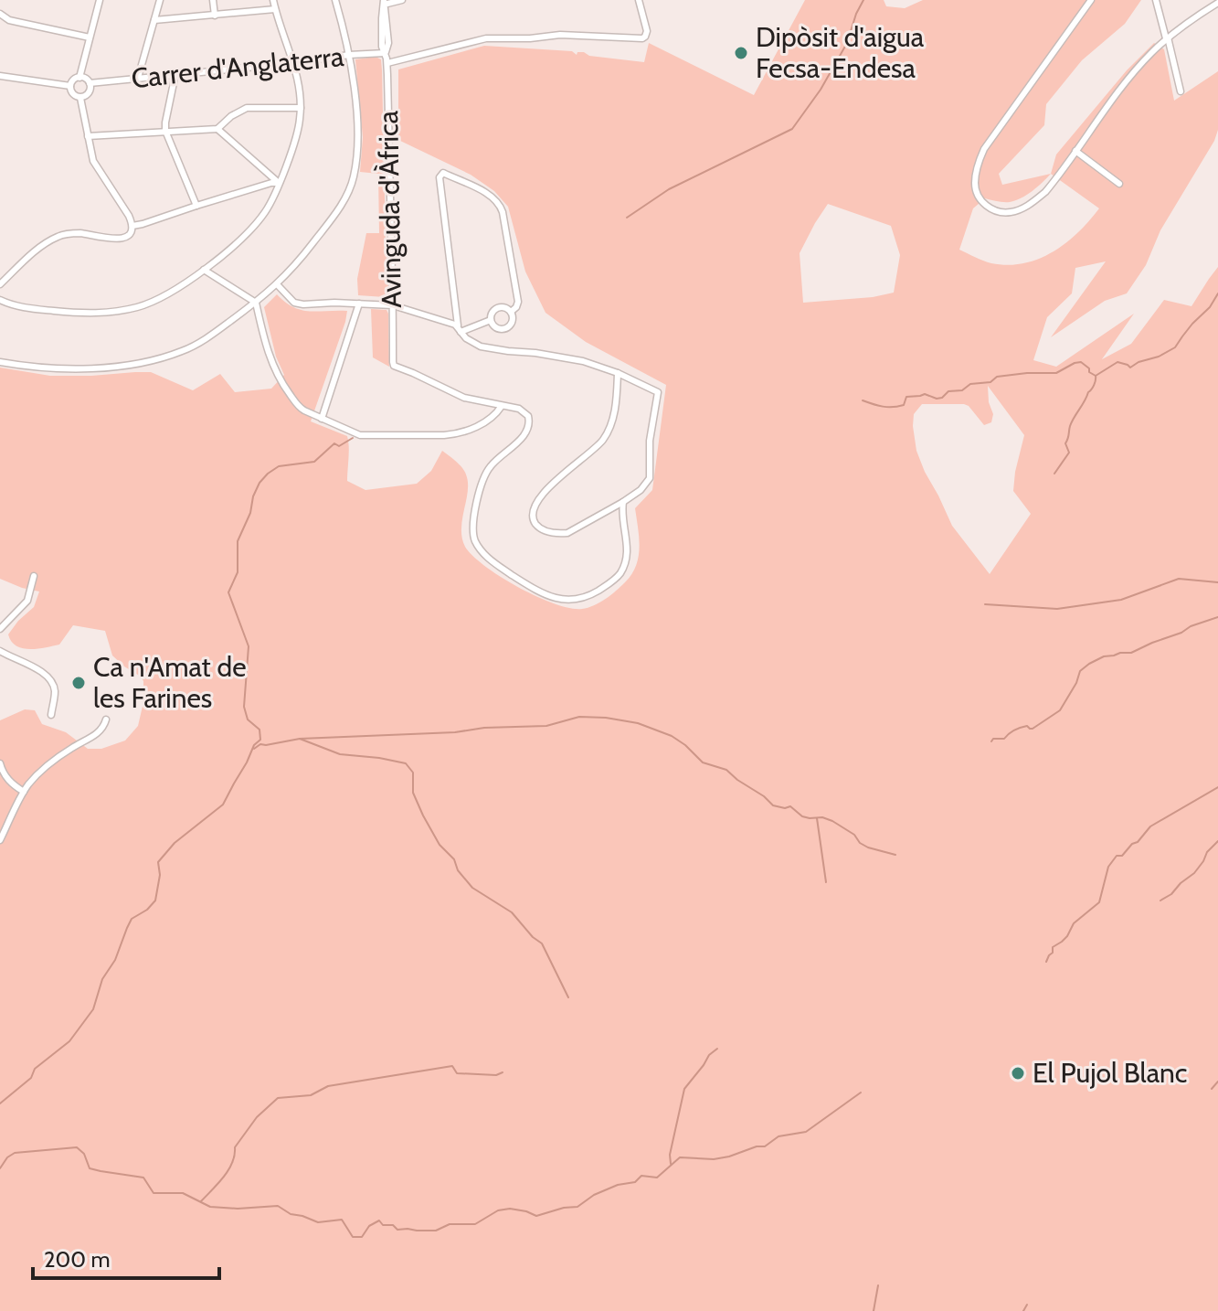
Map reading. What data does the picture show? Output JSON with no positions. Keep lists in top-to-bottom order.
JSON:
{
  "streets": {
    "street": ["Carrer d'Anglaterra", "Avinguda d'Àfrica"]
  },
  "crossings": [
    ["Carrer d'Anglaterra", "Avinguda d'Àfrica"]
  ],
  "places": ["Dipòsit d'aigua Fecsa-Endesa", "Ca n'Amat de les Farines", "El Pujol Blanc"],
  "scale_bar": "200 m"
}
